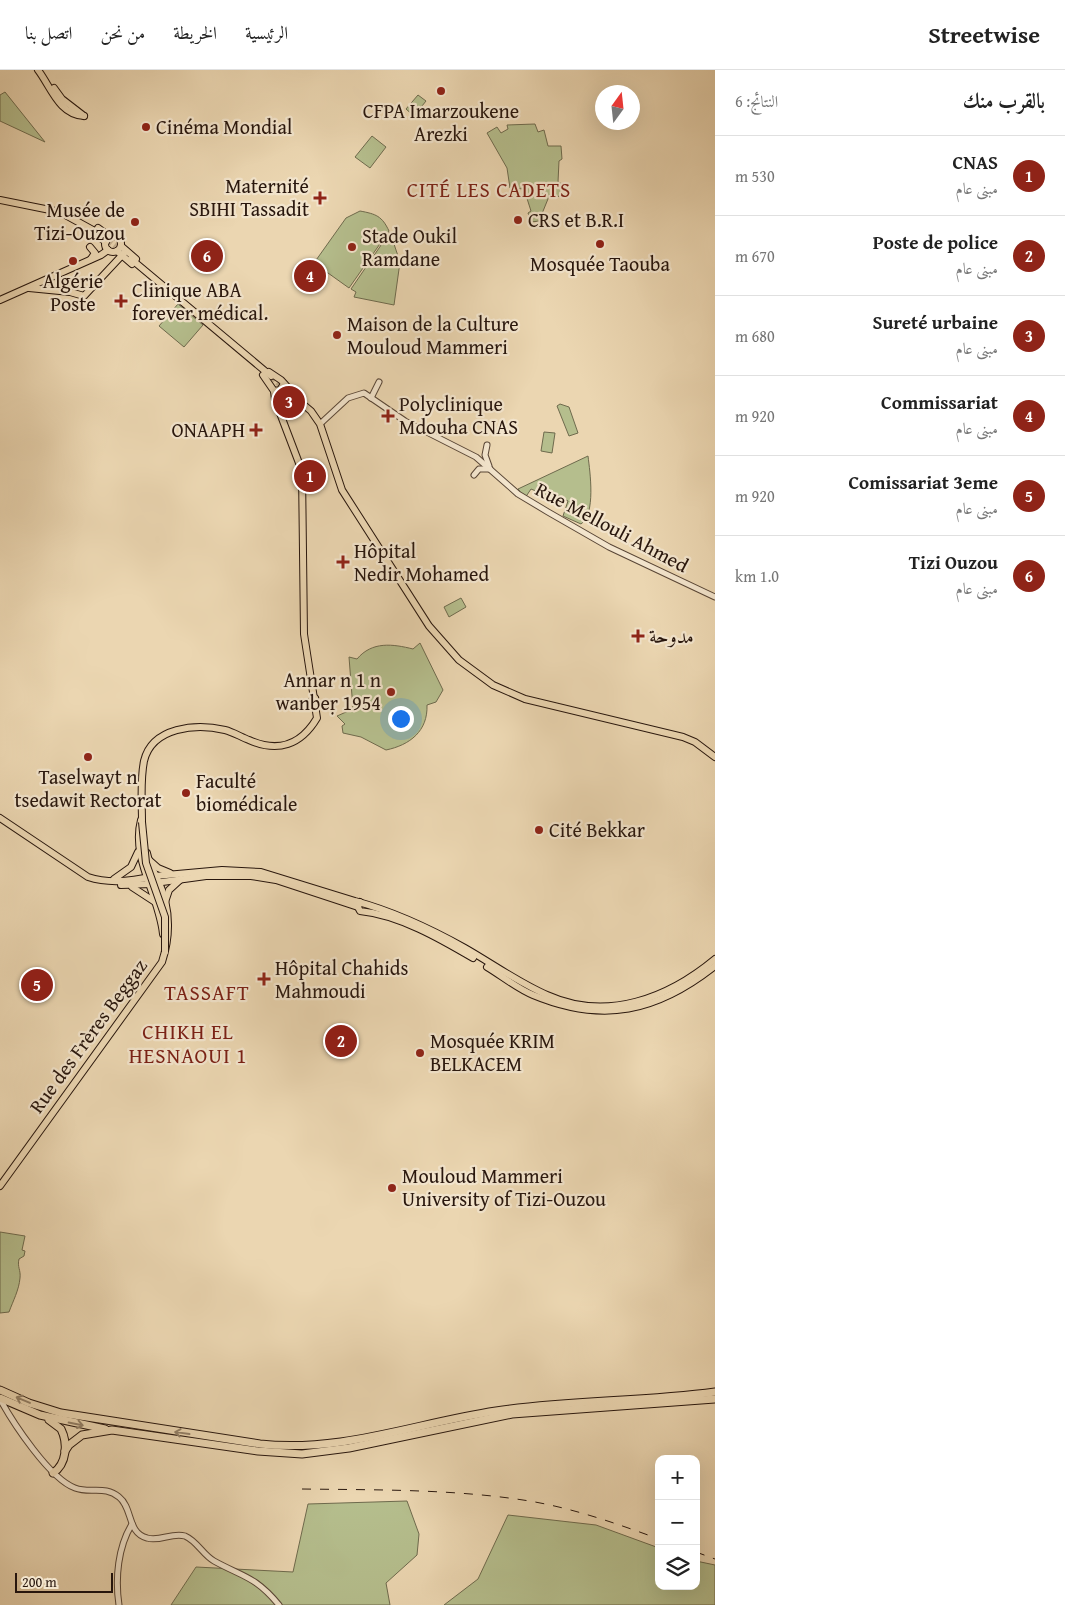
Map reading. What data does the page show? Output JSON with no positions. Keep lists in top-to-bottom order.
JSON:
{
  "streets": {
    "main road": ["Rue des Frères Beggaz"],
    "street": ["Rue Mellouli Ahmed"]
  },
  "districts": ["CITÉ LES CADETS", "TASSAFT", "CHIKH EL HESNAOUI 1"],
  "places": {
    "other": [
      "CFPA Imarzoukene Arezki",
      "Cinéma Mondial",
      "CRS et B.R.I",
      "Musée de Tizi-Ouzou",
      "Mosquée Taouba",
      "Stade Oukil Ramdane",
      "Algérie Poste",
      "Maison de la Culture Mouloud Mammeri",
      "Annar n 1 n wanbeṛ 1954",
      "Taselwayt n tsedawit Rectorat",
      "Faculté biomédicale",
      "Cité Bekkar",
      "Mosquée KRIM BELKACEM",
      "Mouloud Mammeri University of Tizi-Ouzou"
    ],
    "health": [
      "Maternité SBIHI Tassadit",
      "Clinique ABA forever médical.",
      "Polyclinique Mdouha CNAS",
      "ONAAPH",
      "Hôpital Nedir Mohamed",
      "مدوحة",
      "Hôpital Chahids Mahmoudi"
    ]
  },
  "scale_bar": "200 m",
  "north": "top",
  "page": {
    "header": "Streetwise",
    "nav": [
      "الرئيسية",
      "الخريطة",
      "من نحن",
      "اتصل بنا"
    ],
    "heading": ["بالقرب منك", "النتائج: 6"],
    "list": [
      {
        "mark": "1",
        "name": "CNAS",
        "note": "مبنى عام",
        "value": "530 m"
      },
      {
        "mark": "2",
        "name": "Poste de police",
        "note": "مبنى عام",
        "value": "670 m"
      },
      {
        "mark": "3",
        "name": "Sureté urbaine",
        "note": "مبنى عام",
        "value": "680 m"
      },
      {
        "mark": "4",
        "name": "Commissariat",
        "note": "مبنى عام",
        "value": "920 m"
      },
      {
        "mark": "5",
        "name": "Comissariat 3eme",
        "note": "مبنى عام",
        "value": "920 m"
      },
      {
        "mark": "6",
        "name": "Tizi Ouzou",
        "note": "مبنى عام",
        "value": "1.0 km"
      }
    ],
    "pins": [
      "6",
      "4",
      "3",
      "1",
      "5",
      "2"
    ],
    "map_buttons": ["+", "−"],
    "scale": "200 m"
  }
}
